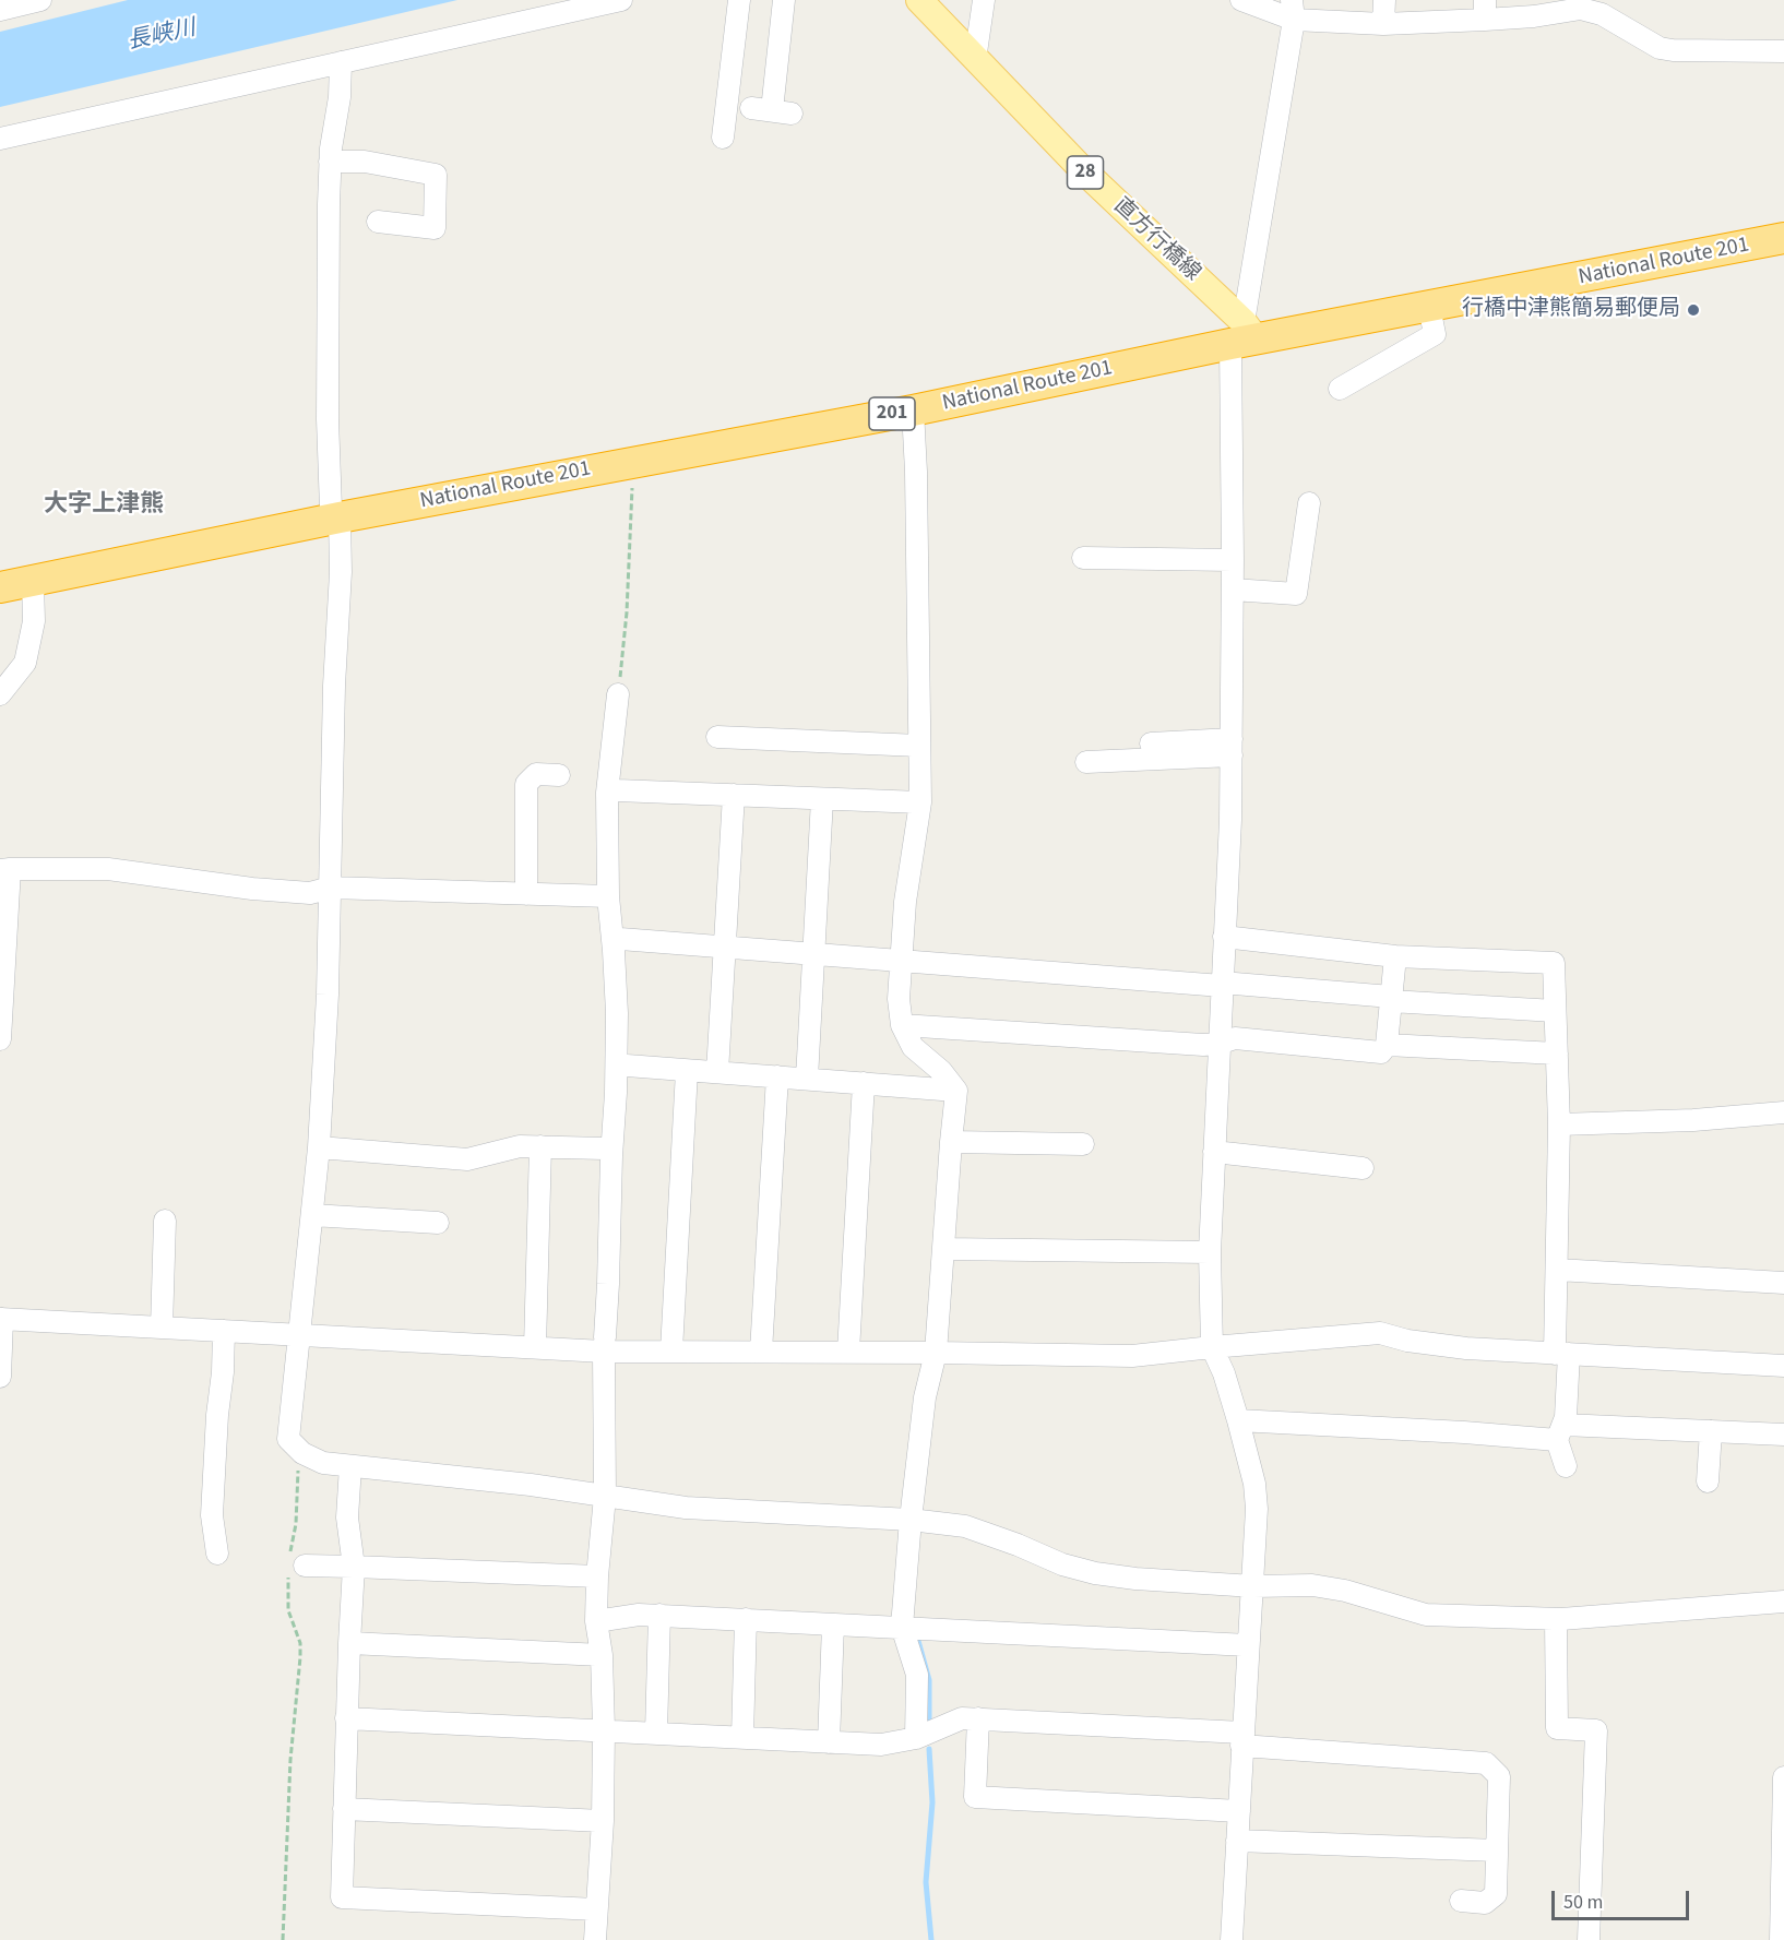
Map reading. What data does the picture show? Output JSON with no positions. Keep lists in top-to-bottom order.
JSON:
{
  "streets": {
    "highway": ["National Route 201", "201"],
    "main road": ["28", "直方行橋線"]
  },
  "crossings": [
    ["直方行橋線", "National Route 201"]
  ],
  "districts": ["大字上津熊"],
  "water": ["長峡川"],
  "places": ["行橋中津熊簡易郵便局"],
  "scale_bar": "50 m"
}
